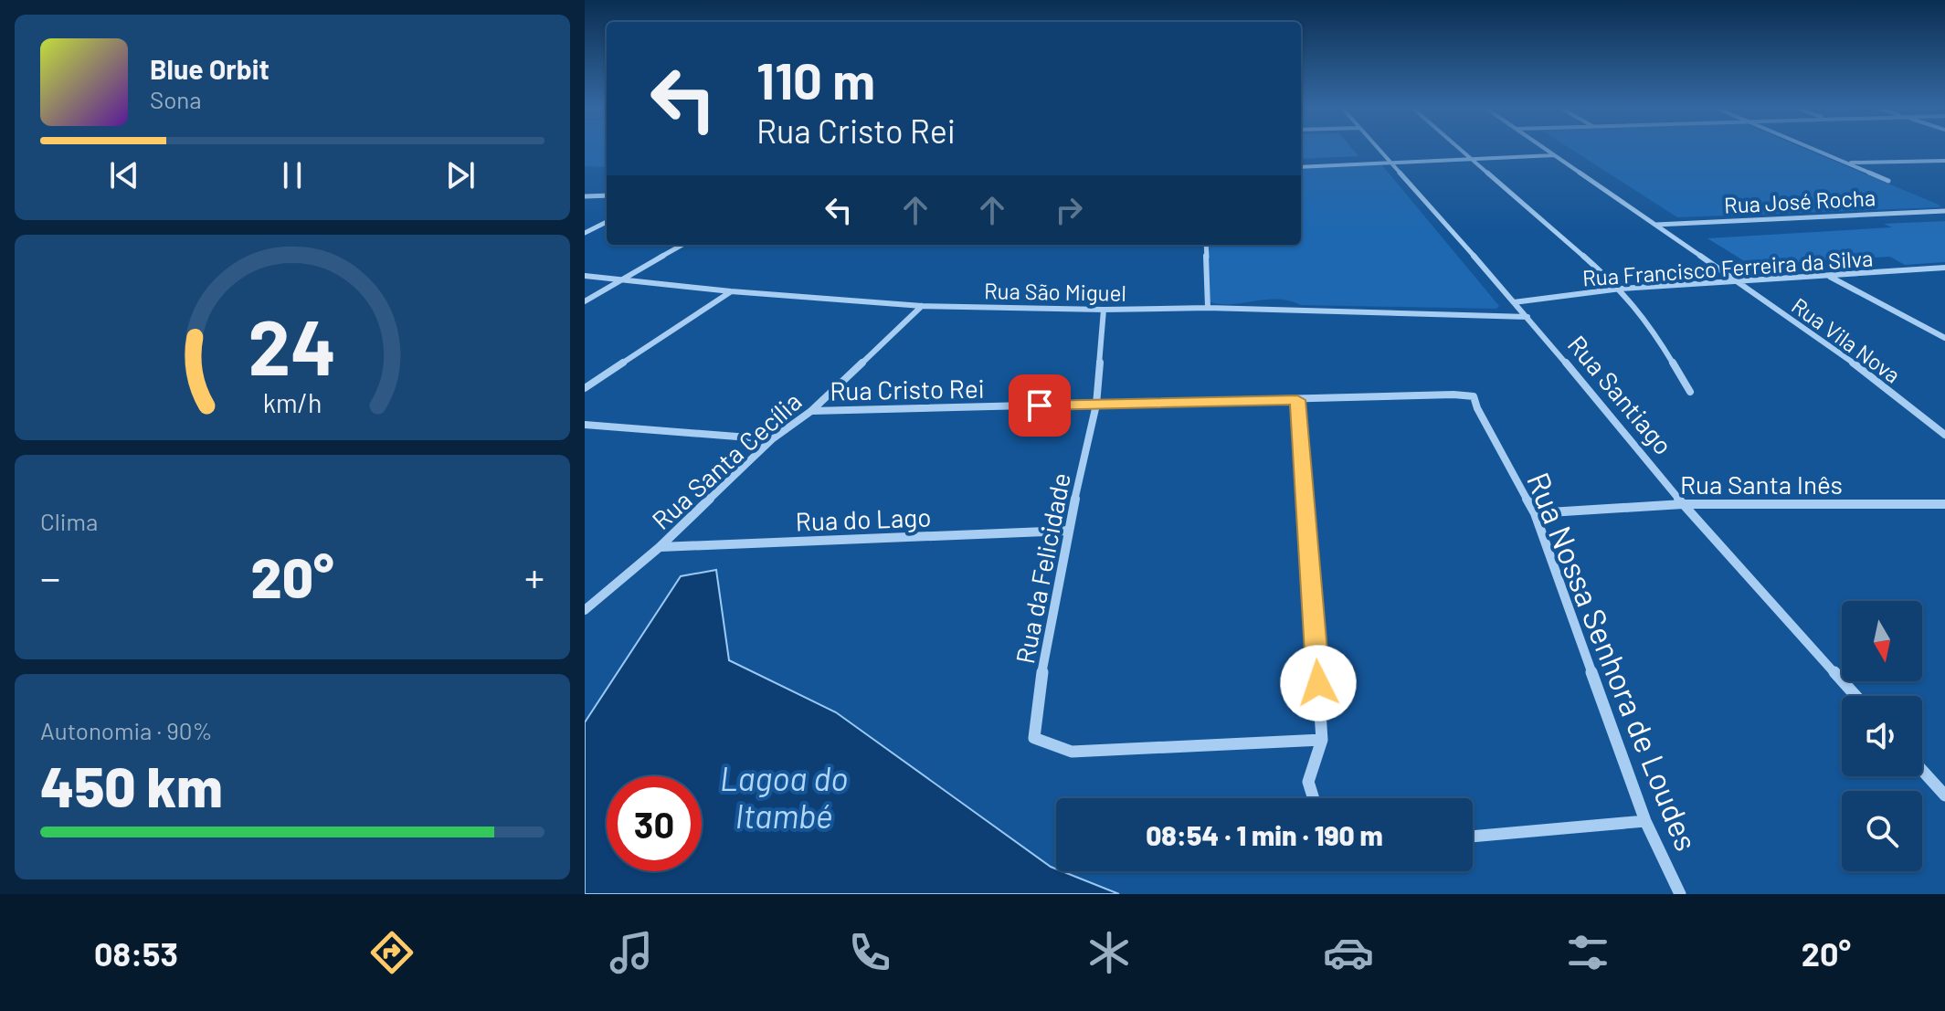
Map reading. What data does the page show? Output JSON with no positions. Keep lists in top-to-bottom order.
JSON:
{
  "streets": {
    "street": [
      "Rua José Rocha",
      "Rua Francisco Ferreira da Silva",
      "Rua São Miguel",
      "Rua Vila Nova",
      "Rua Cristo Rei",
      "Rua Santiago",
      "Rua Santa Cecília",
      "Rua Santa Inês",
      "Rua do Lago",
      "Rua da Felicidade",
      "Rua Nossa Senhora de Loudes"
    ]
  },
  "crossings": [
    ["Rua José Rocha", "Rua Vila Nova"],
    ["Rua Francisco Ferreira da Silva", "Rua Vila Nova"],
    ["Rua Francisco Ferreira da Silva", "Rua Santiago"],
    ["Rua São Miguel", "Rua Santiago"],
    ["Rua São Miguel", "Rua Santa Cecília"],
    ["Rua São Miguel", "Rua da Felicidade"],
    ["Rua Cristo Rei", "Rua Santa Cecília"],
    ["Rua Cristo Rei", "Rua da Felicidade"],
    ["Rua Cristo Rei", "Rua Nossa Senhora de Loudes"],
    ["Rua Santiago", "Rua Santa Inês"],
    ["Rua Santa Cecília", "Rua do Lago"],
    ["Rua Santa Inês", "Rua Nossa Senhora de Loudes"],
    ["Rua do Lago", "Rua da Felicidade"]
  ],
  "water": ["Lagoa do Itambé"],
  "north": "bottom",
  "page": {
    "turn": ["110 m", "Rua Cristo Rei"],
    "song": ["Blue Orbit", "Sona"],
    "tile": [
      "Clima",
      ["Autonomia · 90%", "450 km"]
    ],
    "heat": ["−", "20°", "+"],
    "limit": "30",
    "trip": "08:54 · 1 min · 190 m",
    "tabs": ["08:53", "20°"],
    "gauge": ["24", "km/h"]
  }
}
